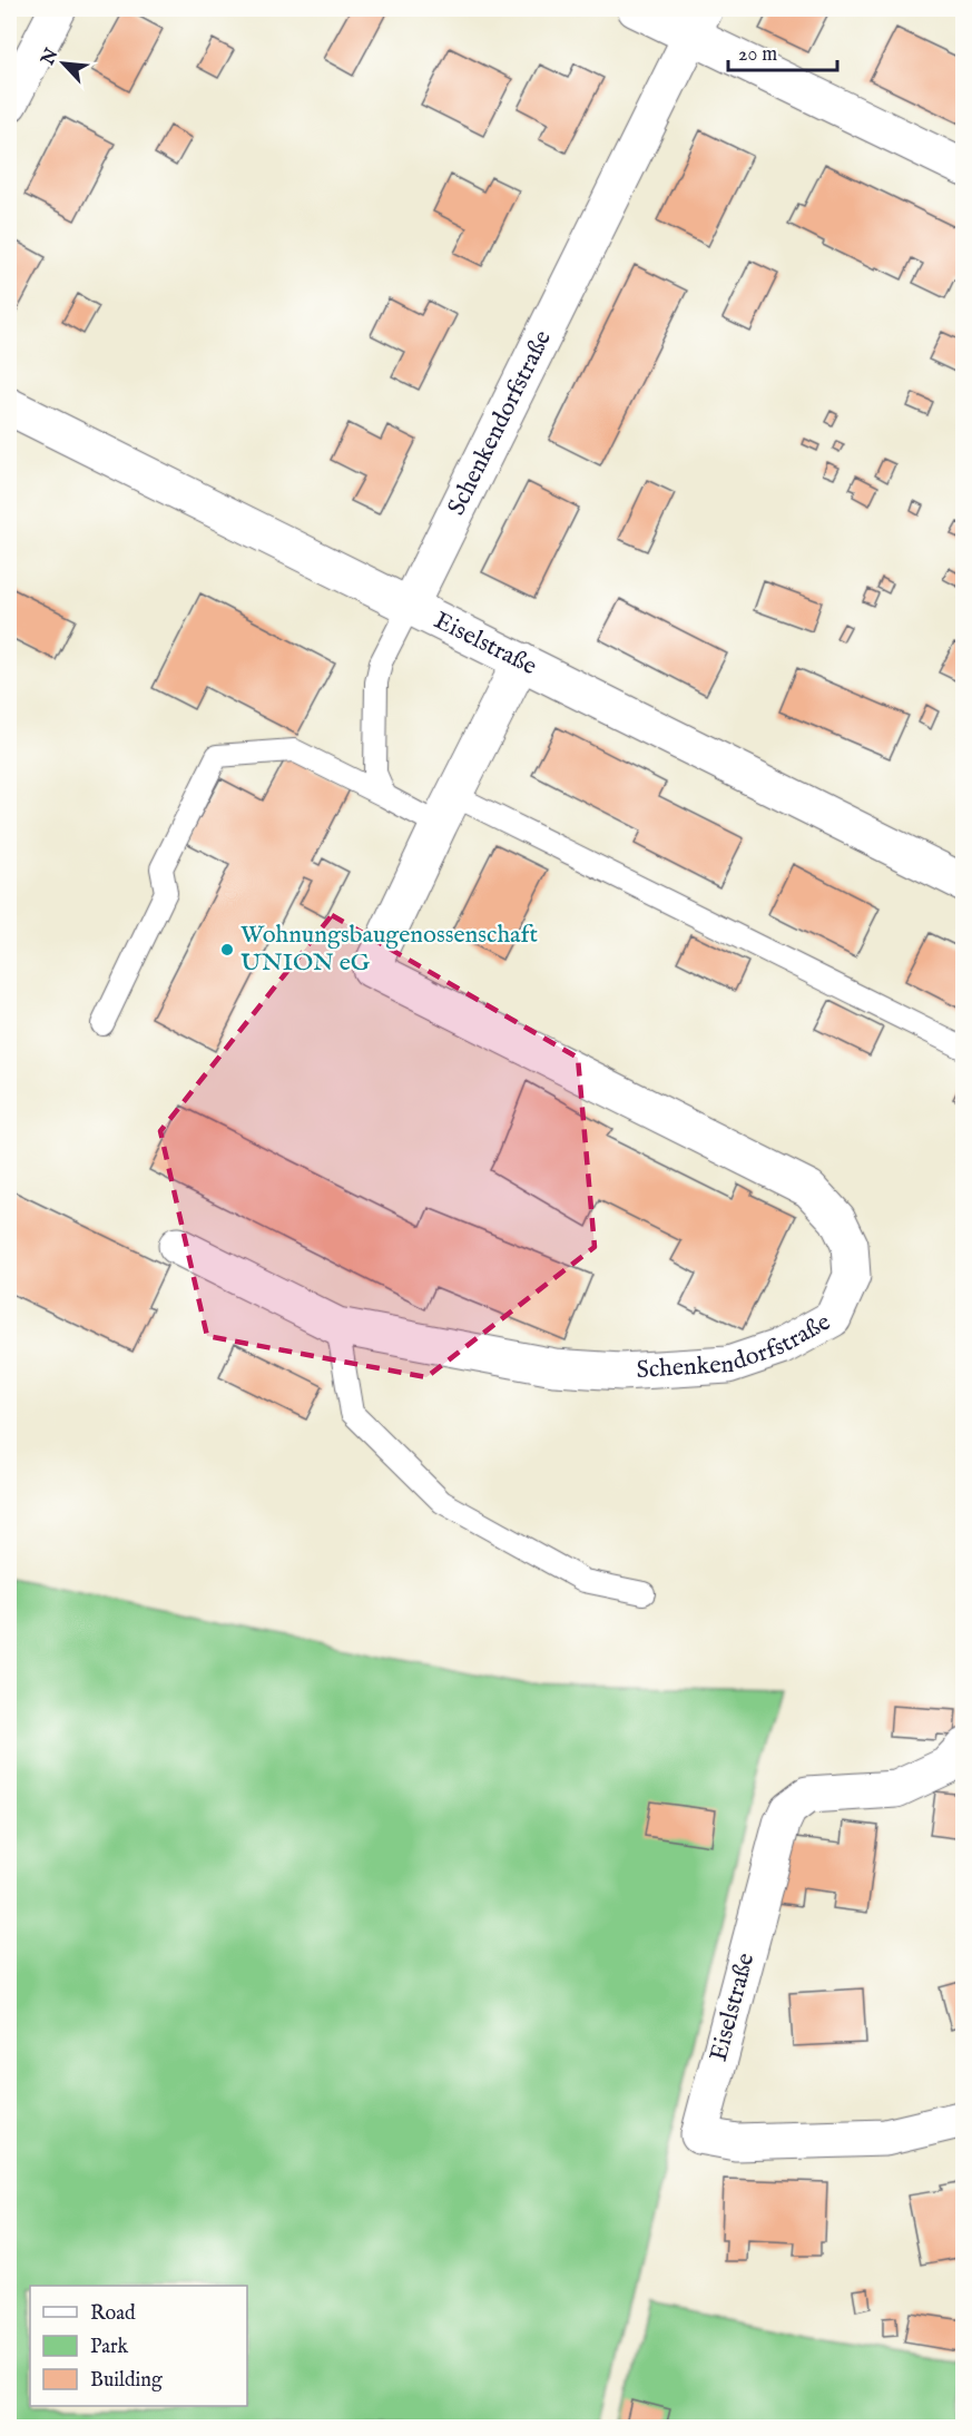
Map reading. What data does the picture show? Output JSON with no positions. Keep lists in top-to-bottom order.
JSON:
{
  "streets": {
    "street": ["Schenkendorfstraße", "Eiselstraße"]
  },
  "crossings": [
    ["Schenkendorfstraße", "Eiselstraße"]
  ],
  "places": ["Wohnungsbaugenossenschaft UNION eG"],
  "legend": ["Road", "Park", "Building"],
  "scale_bar": "20 m",
  "north": "top left"
}
